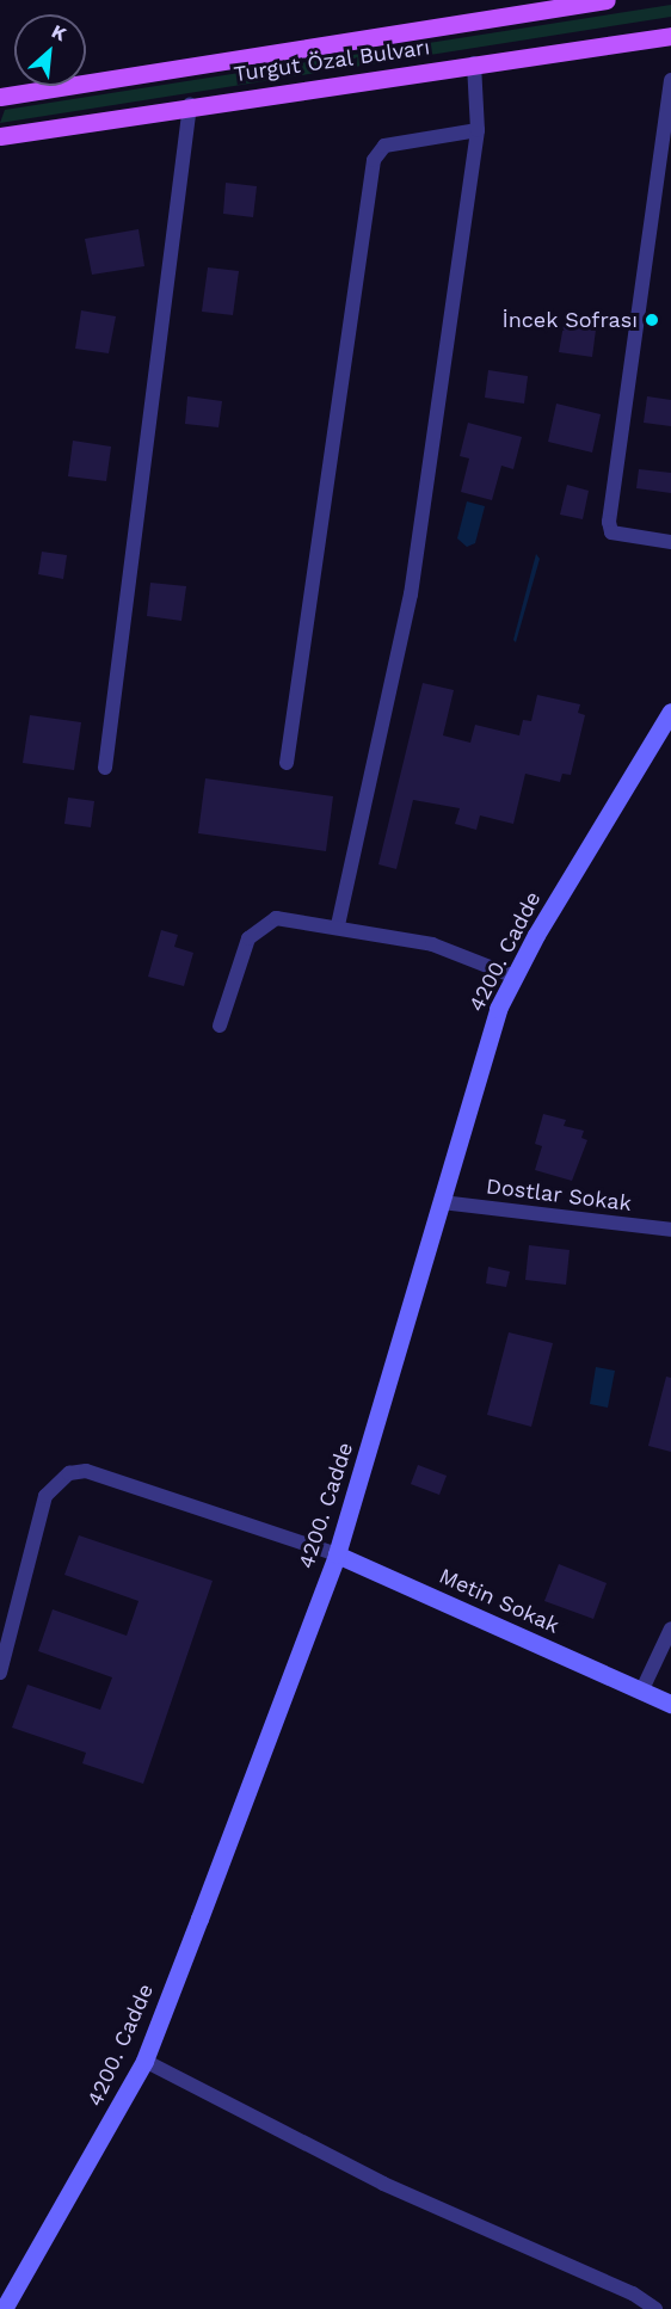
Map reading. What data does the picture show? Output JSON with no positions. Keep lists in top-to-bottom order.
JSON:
{
  "streets": {
    "main road": ["Turgut Özal Bulvarı", "4200. Cadde", "Metin Sokak"],
    "street": ["Dostlar Sokak"]
  },
  "crossings": [
    ["4200. Cadde", "Dostlar Sokak"],
    ["4200. Cadde", "Metin Sokak"]
  ],
  "places": ["İncek Sofrası"],
  "north": "top right"
}
